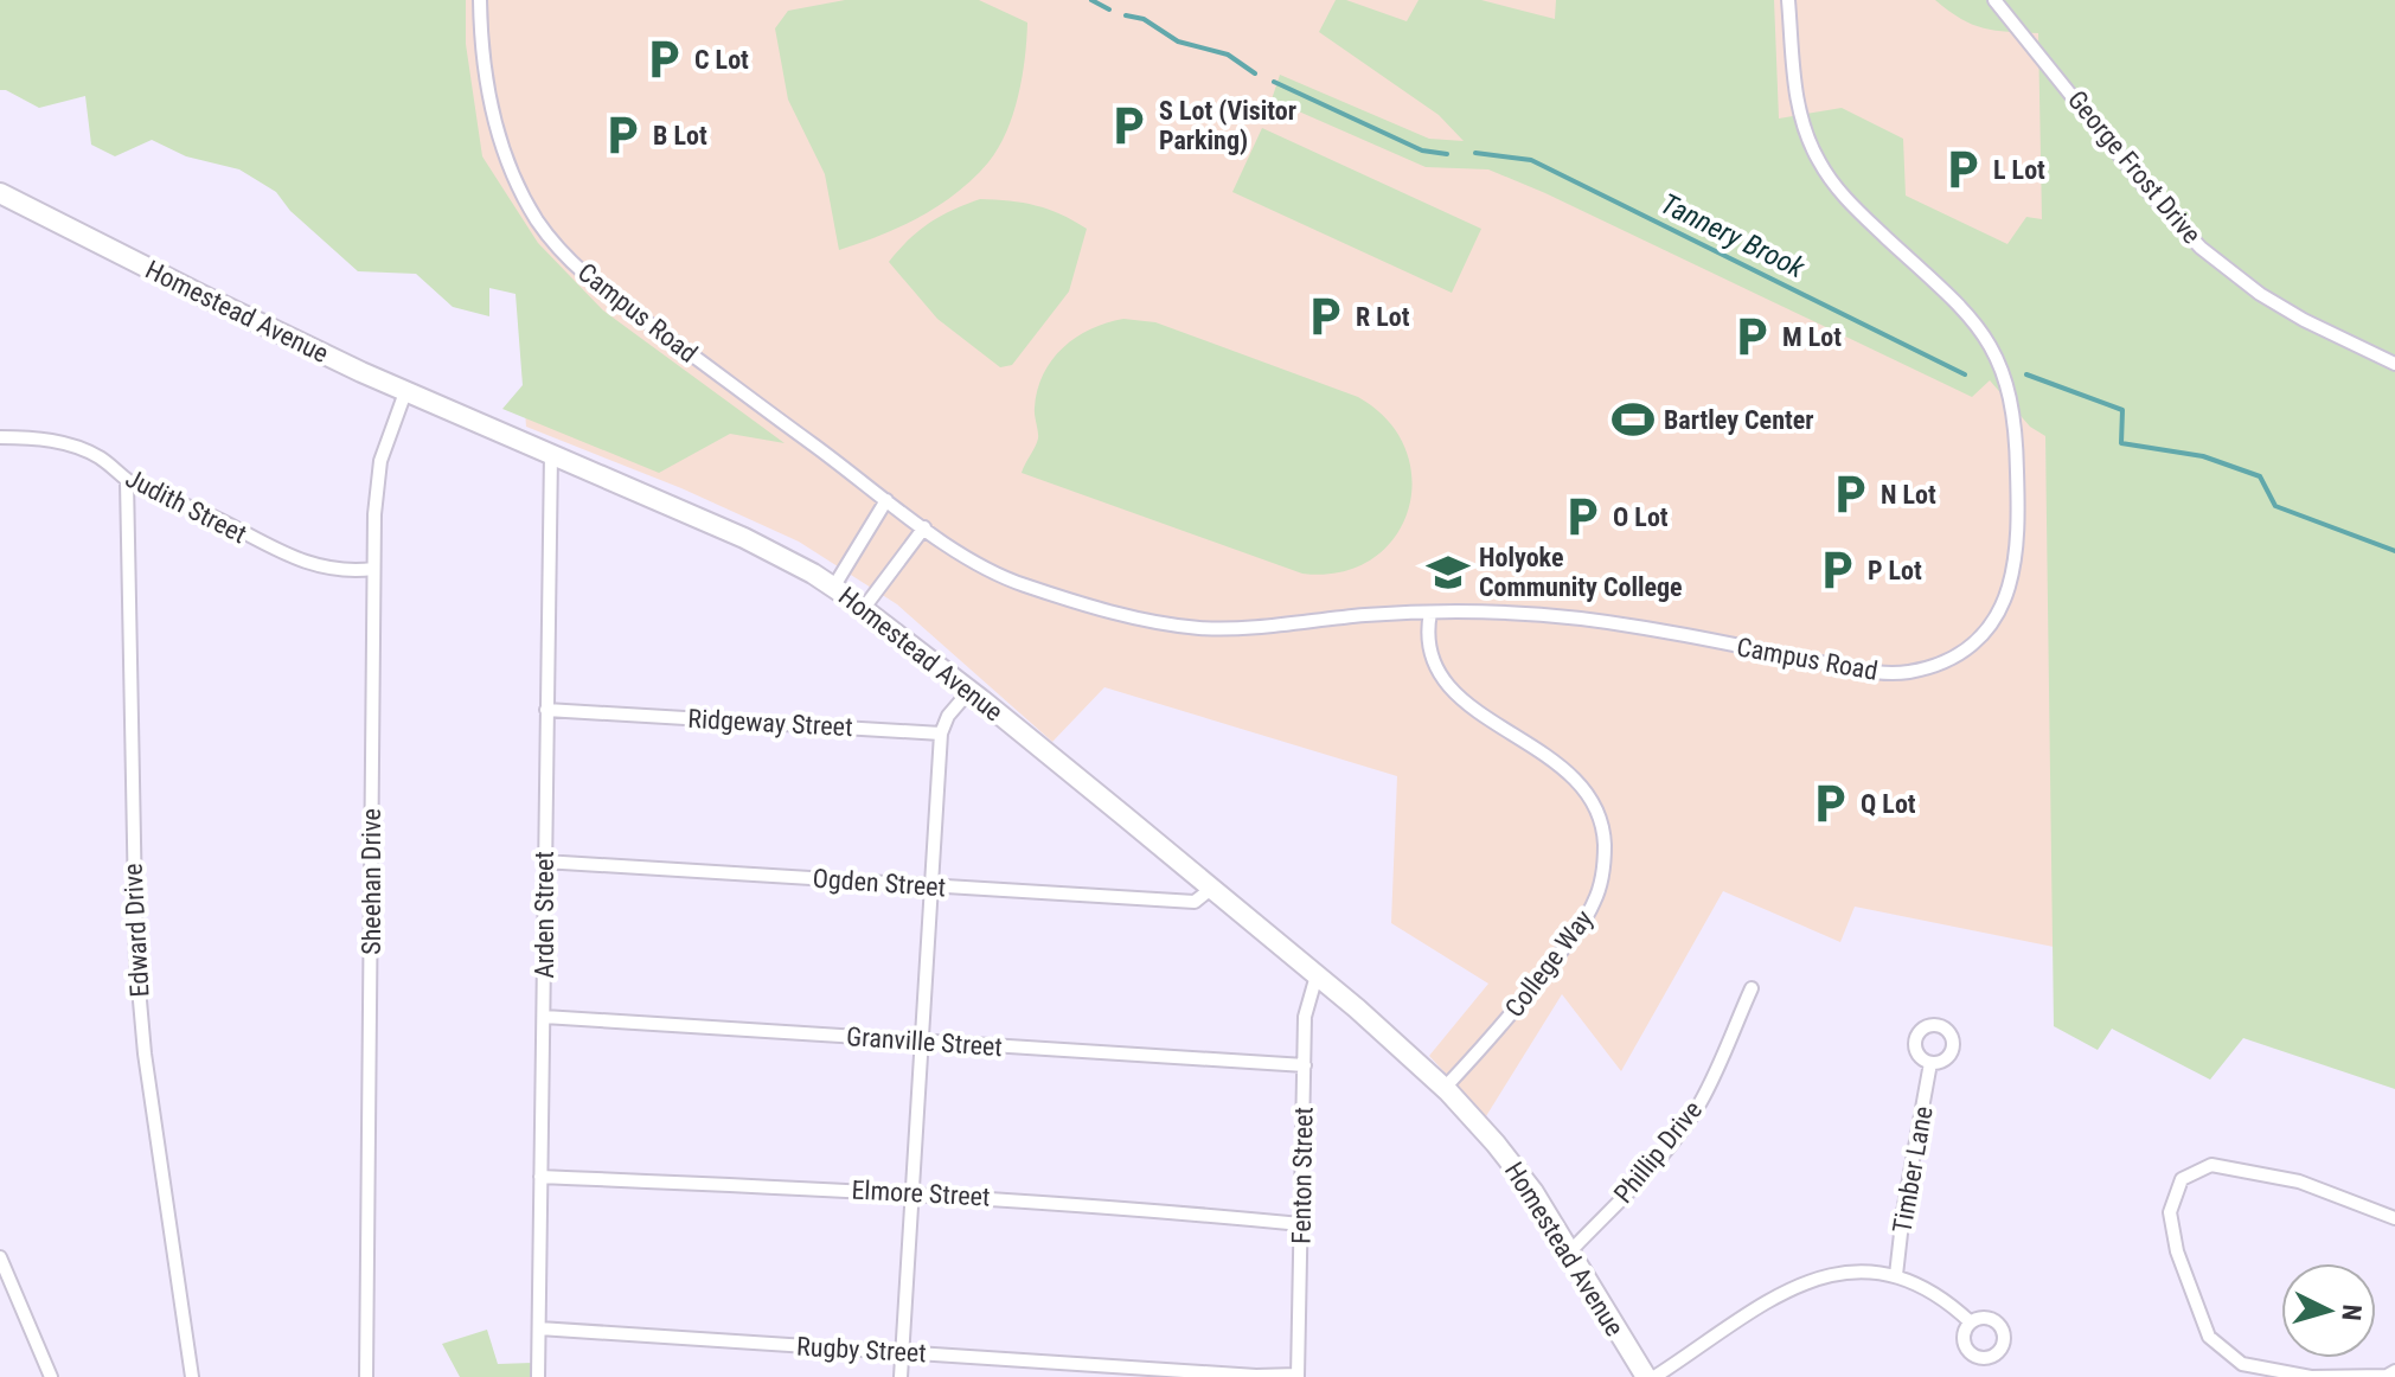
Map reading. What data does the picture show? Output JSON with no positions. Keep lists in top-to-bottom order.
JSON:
{
  "streets": {
    "main road": ["Homestead Avenue"],
    "street": [
      "George Frost Drive",
      "Campus Road",
      "Judith Street",
      "Ridgeway Street",
      "Sheehan Drive",
      "Ogden Street",
      "Arden Street",
      "Edward Drive",
      "College Way",
      "Granville Street",
      "Phillip Drive",
      "Timber Lane",
      "Fenton Street",
      "Elmore Street",
      "Rugby Street"
    ]
  },
  "crossings": [
    ["Homestead Avenue", "Sheehan Drive"],
    ["Homestead Avenue", "Ogden Street"],
    ["Homestead Avenue", "Arden Street"],
    ["Homestead Avenue", "College Way"],
    ["Homestead Avenue", "Phillip Drive"],
    ["Homestead Avenue", "Fenton Street"],
    ["Campus Road", "College Way"],
    ["Judith Street", "Sheehan Drive"],
    ["Judith Street", "Edward Drive"],
    ["Ridgeway Street", "Arden Street"],
    ["Ogden Street", "Arden Street"],
    ["Arden Street", "Granville Street"],
    ["Arden Street", "Elmore Street"],
    ["Arden Street", "Rugby Street"],
    ["Granville Street", "Fenton Street"],
    ["Fenton Street", "Elmore Street"],
    ["Fenton Street", "Rugby Street"]
  ],
  "water": ["Tannery Brook"],
  "places": {
    "parking": [
      "C Lot",
      "S Lot (Visitor Parking)",
      "B Lot",
      "L Lot",
      "R Lot",
      "M Lot",
      "N Lot",
      "O Lot",
      "P Lot",
      "Q Lot"
    ],
    "sports": ["Bartley Center"],
    "school or university": ["Holyoke Community College"]
  },
  "north": "right"
}
